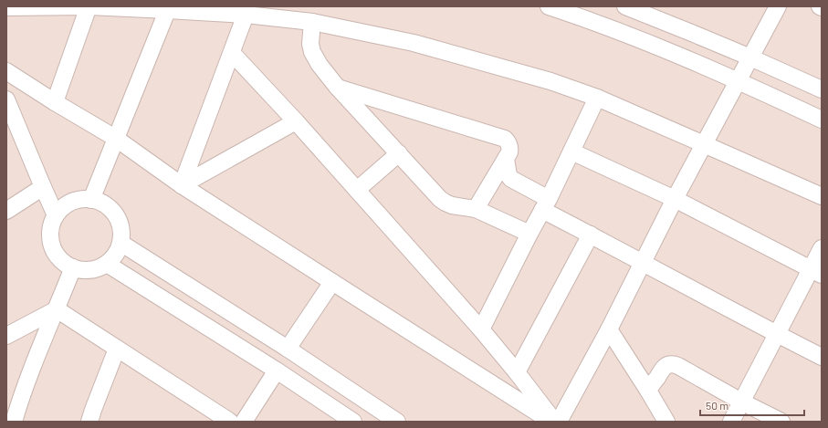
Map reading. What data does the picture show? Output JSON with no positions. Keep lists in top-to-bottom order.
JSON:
{
  "scale_bar": "50 m"
}
